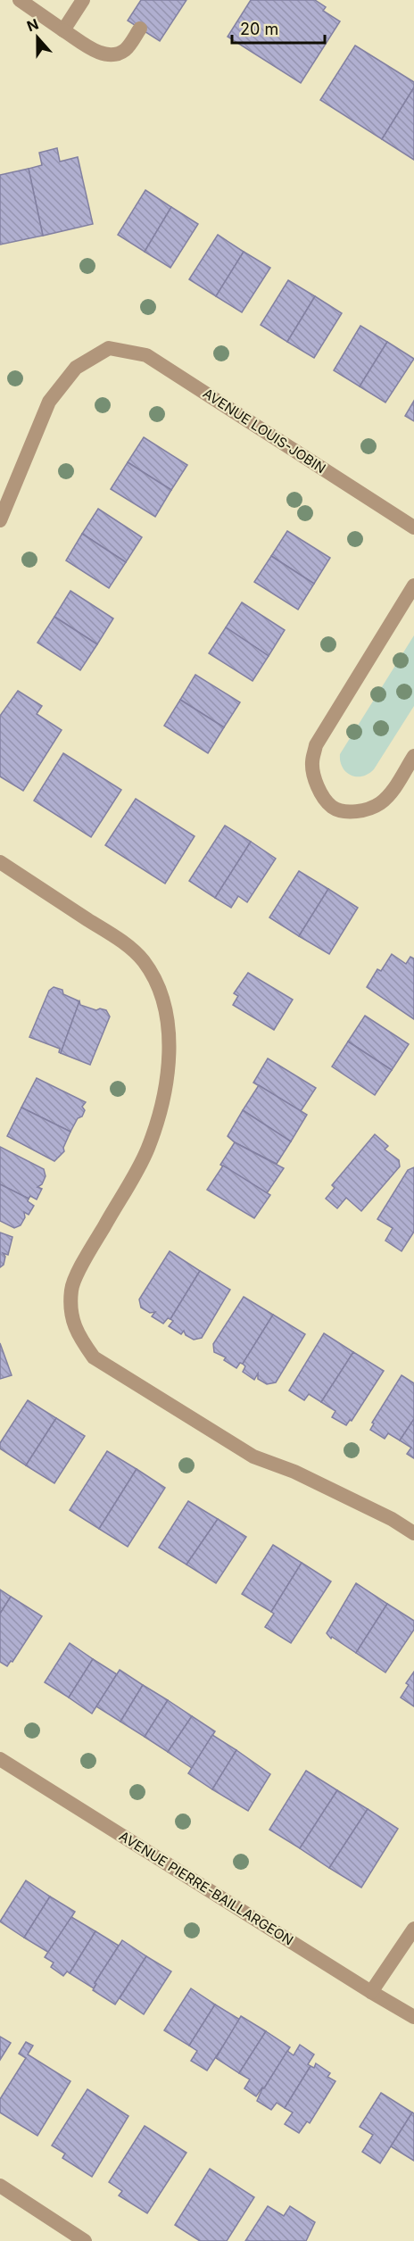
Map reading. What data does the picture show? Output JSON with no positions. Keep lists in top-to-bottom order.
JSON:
{
  "streets": {
    "street": ["AVENUE LOUIS-JOBIN", "AVENUE PIERRE-BAILLARGEON"]
  },
  "scale_bar": "20 m",
  "north": "top"
}
